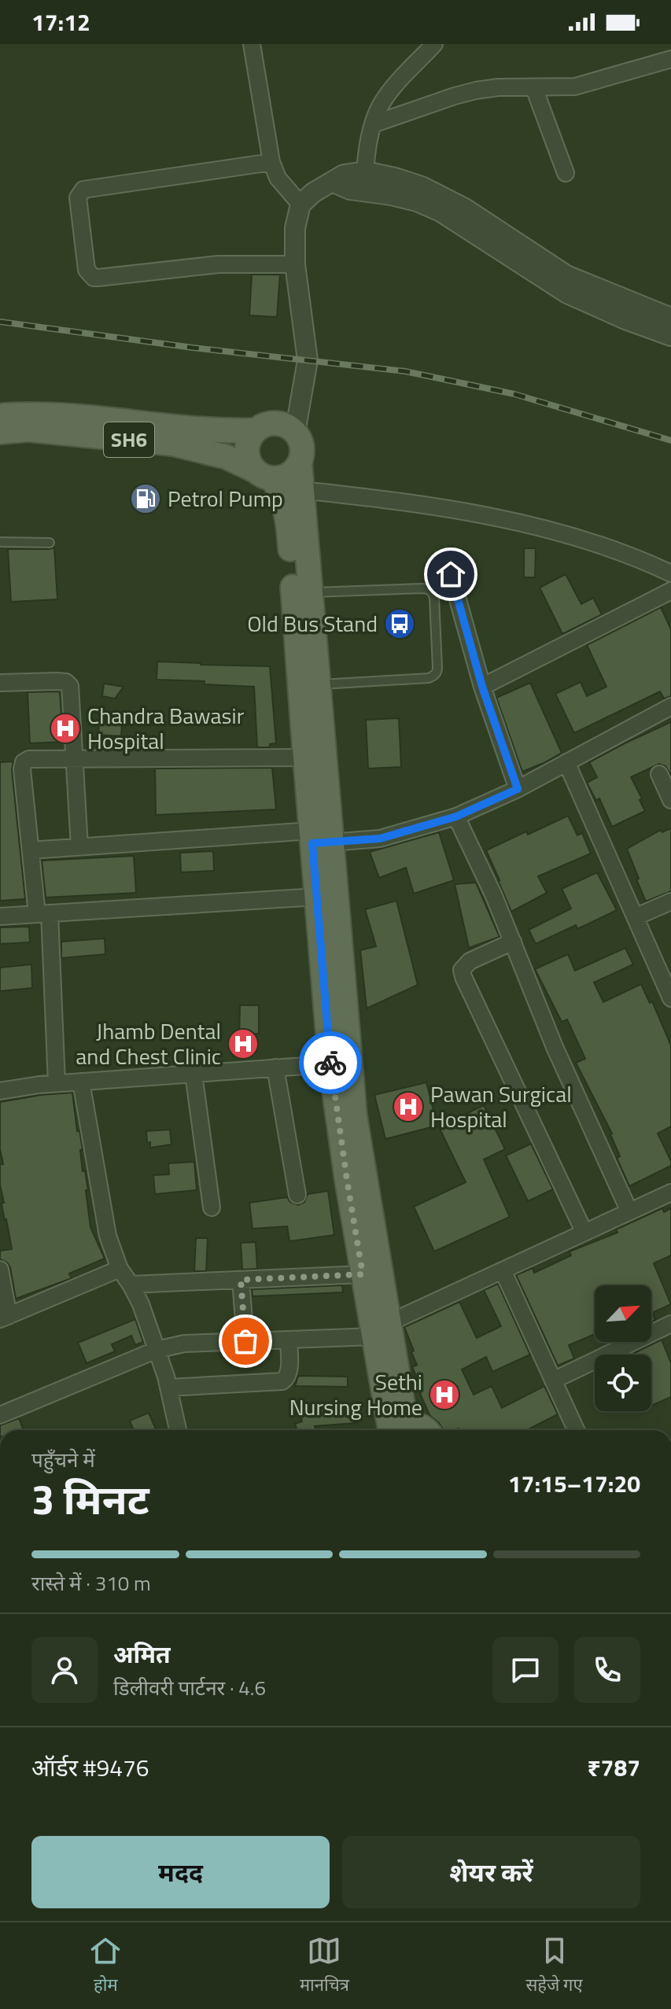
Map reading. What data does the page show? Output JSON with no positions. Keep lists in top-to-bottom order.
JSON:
{
  "streets": {
    "main road": ["SH6"]
  },
  "places": {
    "fuel station": ["Petrol Pump"],
    "bus stop": ["Old Bus Stand"],
    "hospital": [
      "Chandra Bawasir Hospital",
      "Jhamb Dental and Chest Clinic",
      "Pawan Surgical Hospital",
      "Sethi Nursing Home"
    ]
  },
  "north": "top right",
  "page": {
    "status": "17:12",
    "heading": ["3 मिनट", "पहुँचने में", "17:15–17:20"],
    "panel": [
      "अमित",
      "डिलीवरी पार्टनर · 4.6",
      "ऑर्डर #9476",
      "₹787"
    ],
    "bar": "रास्ते में · 310 m",
    "buttons": ["मदद", "शेयर करें"],
    "tabs": ["होम", "मानचित्र", "सहेजे गए"]
  }
}
